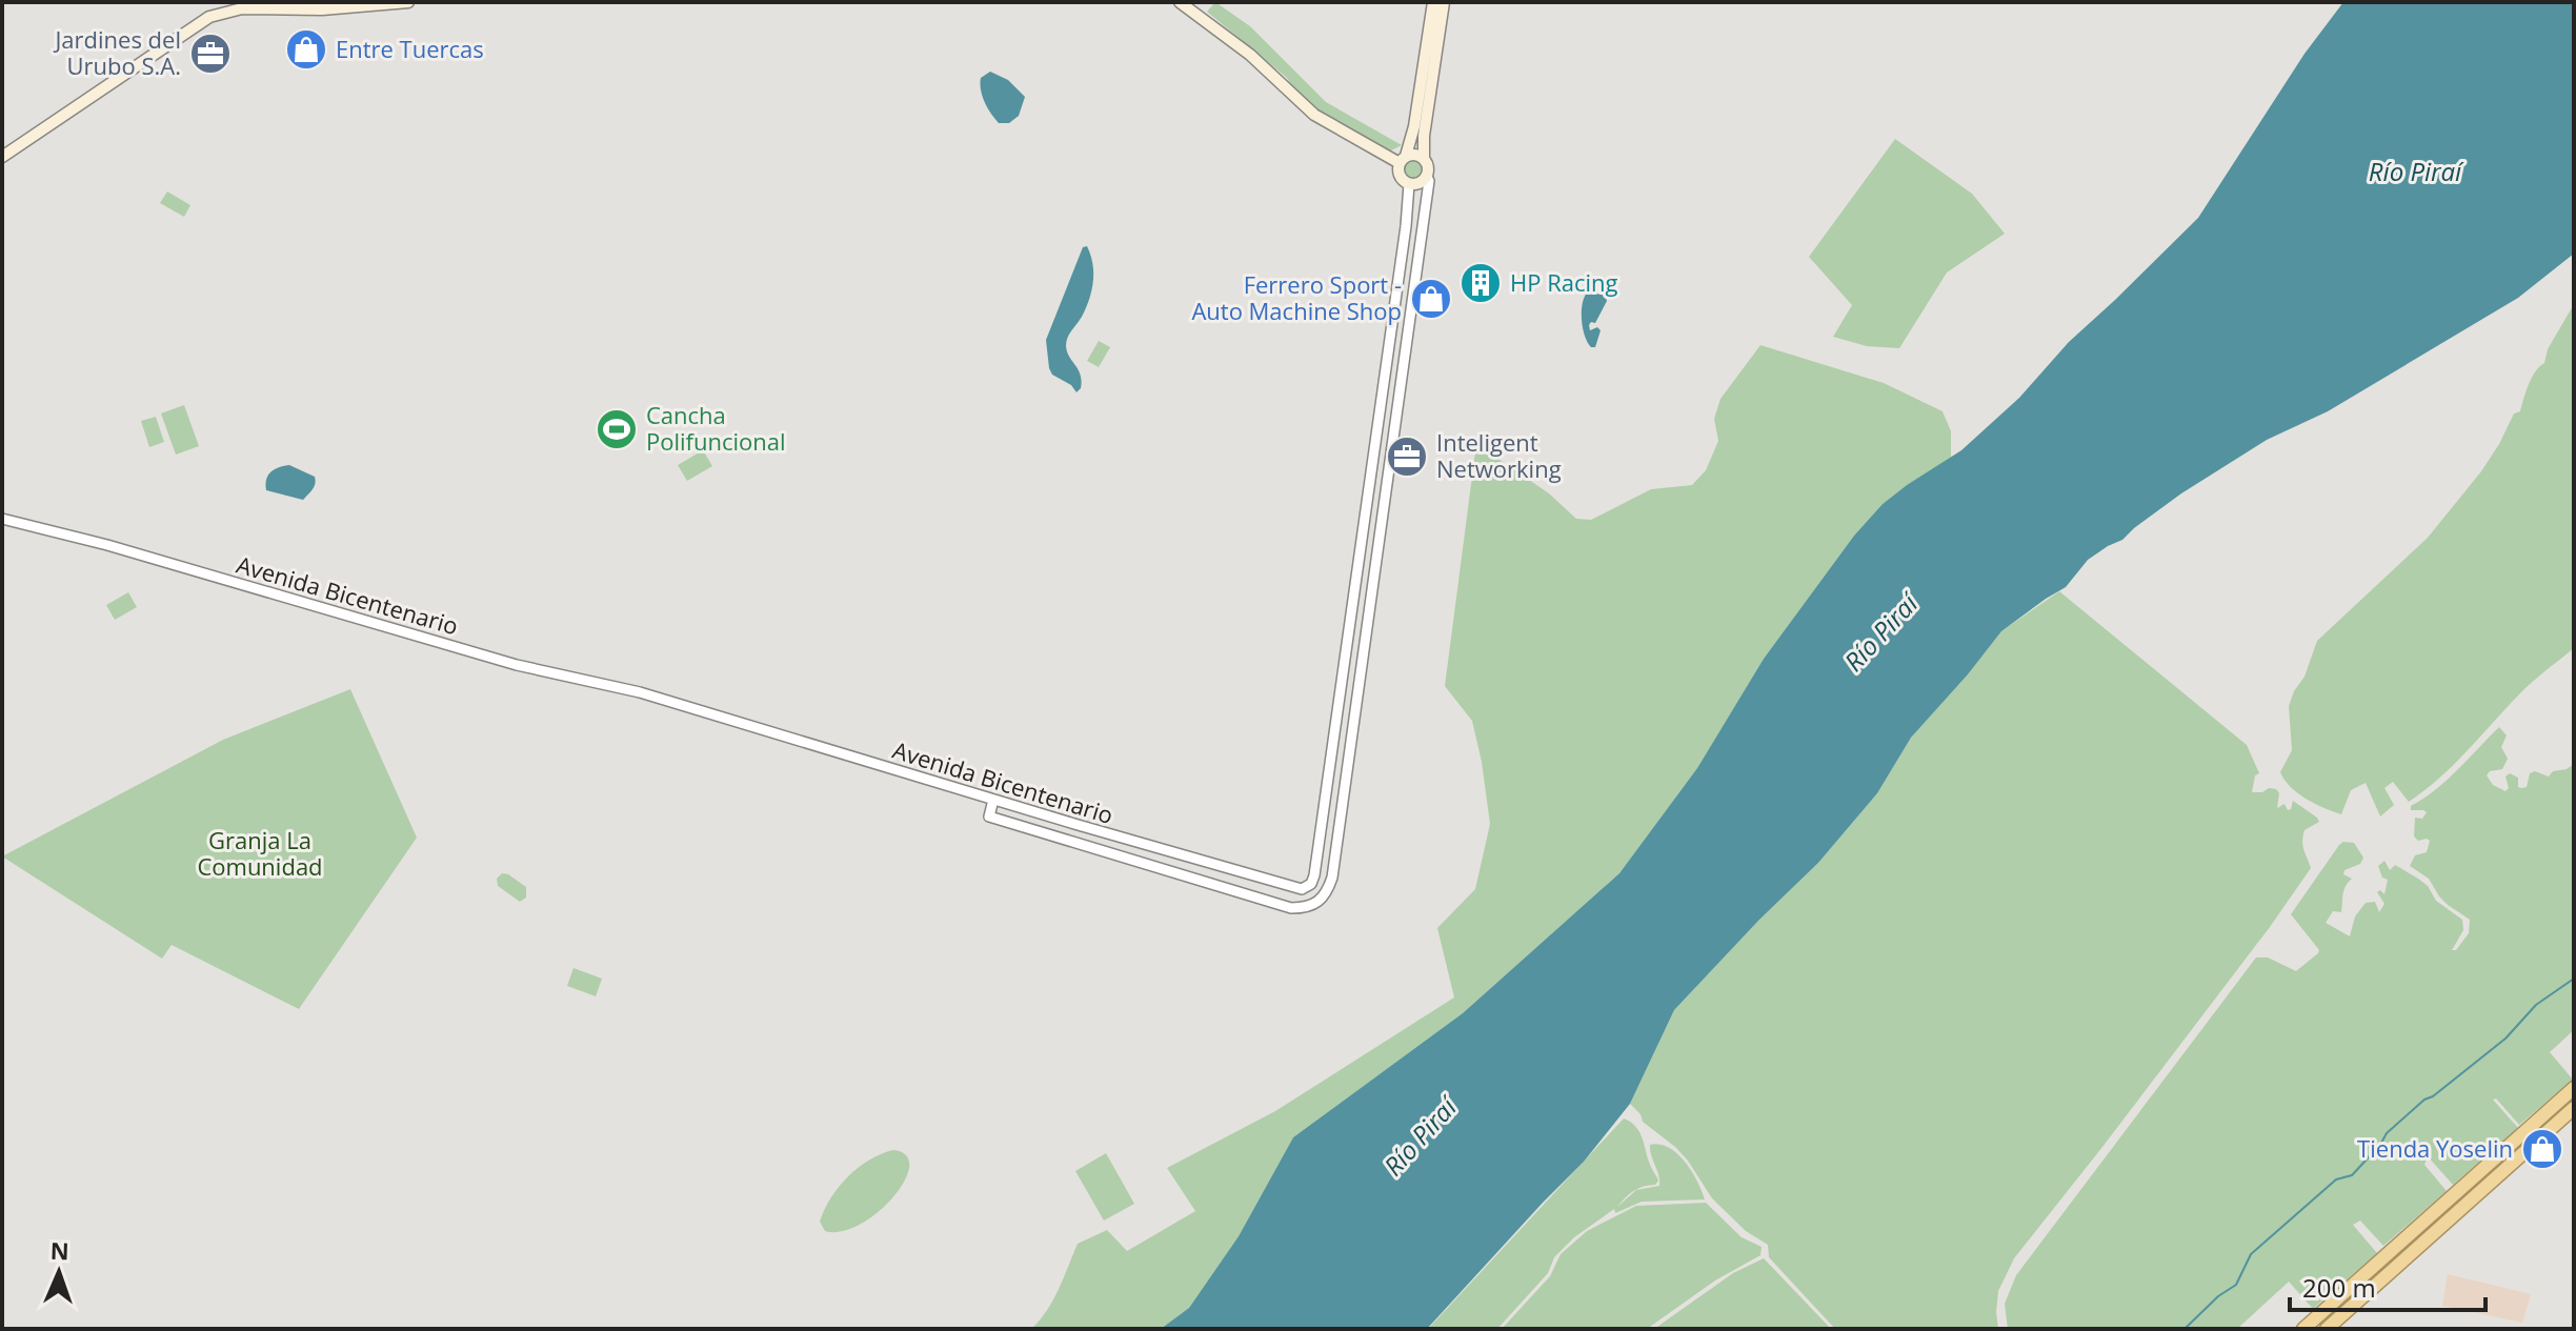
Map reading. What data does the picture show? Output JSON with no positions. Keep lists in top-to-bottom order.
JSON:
{
  "streets": {
    "street": ["Avenida Bicentenario"]
  },
  "water": ["Río Piraí"],
  "parks": ["Granja La Comunidad"],
  "places": {
    "shop": ["Entre Tuercas", "Ferrero Sport - Auto Machine Shop", "Tienda Yoselin"],
    "office": ["Jardines del Urubo S.A.", "Inteligent Networking"],
    "building": ["HP Racing"],
    "sports": ["Cancha Polifuncional"]
  },
  "scale_bar": "200 m",
  "north": "top"
}
